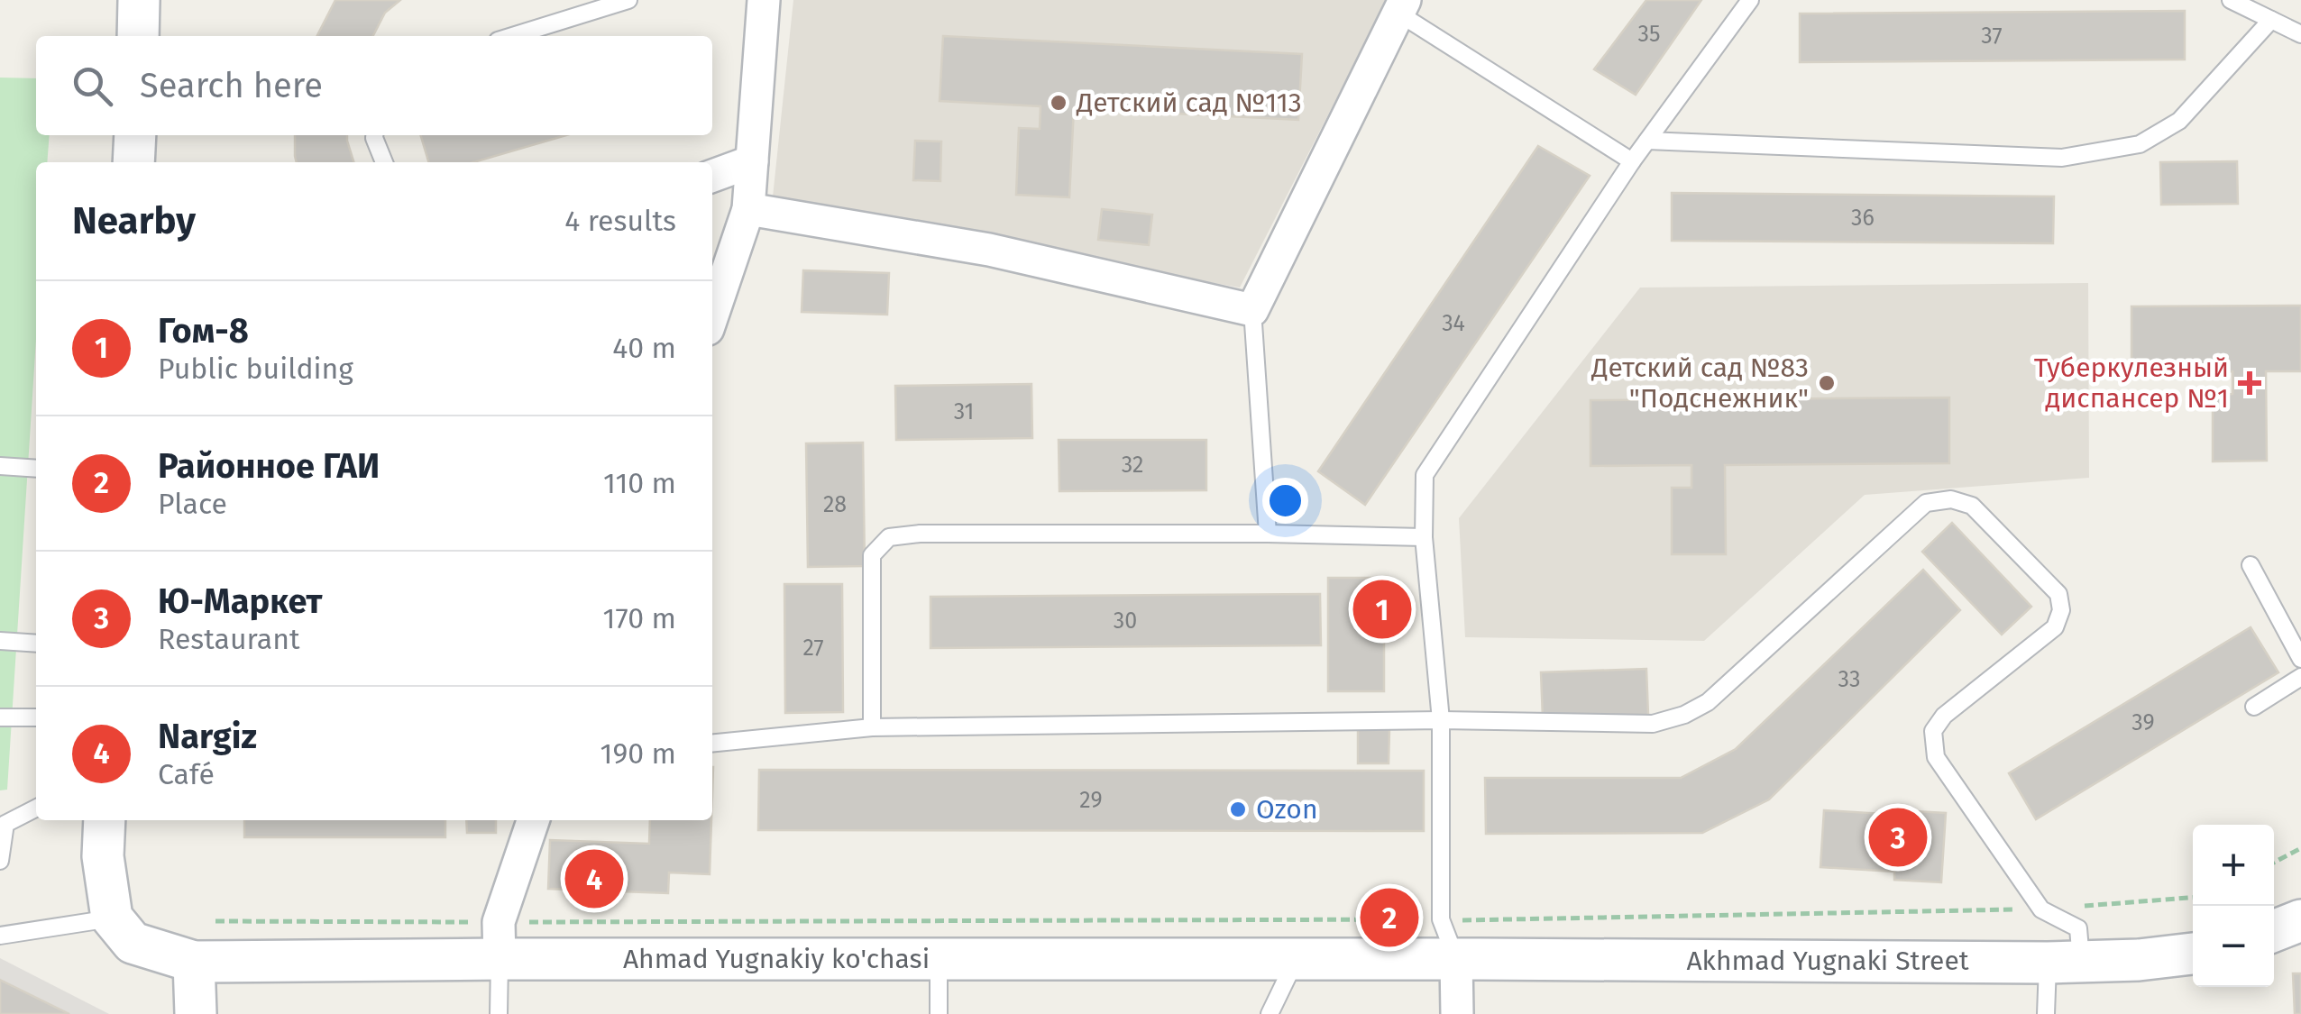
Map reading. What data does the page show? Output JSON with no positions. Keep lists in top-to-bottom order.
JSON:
{
  "streets": {
    "street": ["Ahmad Yugnakiy ko'chasi", "Akhmad Yugnaki Street"]
  },
  "crossings": [
    ["Ahmad Yugnakiy ko'chasi", "Akhmad Yugnaki Street"]
  ],
  "places": {
    "other": ["Детский сад №113", "Детский сад №83 \"Подснежник\"", "Ozon"],
    "health": ["Туберкулезный диспансер №1"]
  },
  "house_numbers": [
    "35",
    "37",
    "36",
    "34",
    "31",
    "32",
    "28",
    "30",
    "27",
    "33",
    "39",
    "29"
  ],
  "page": {
    "search": "Search here",
    "heading": ["Nearby", "4 results"],
    "list": [
      {
        "mark": "1",
        "name": "Гом-8",
        "note": "Public building",
        "value": "40 m"
      },
      {
        "mark": "2",
        "name": "Районное ГАИ",
        "note": "Place",
        "value": "110 m"
      },
      {
        "mark": "3",
        "name": "Ю-Маркет",
        "note": "Restaurant",
        "value": "170 m"
      },
      {
        "mark": "4",
        "name": "Nargiz",
        "note": "Café",
        "value": "190 m"
      }
    ],
    "pins": [
      "1",
      "3",
      "4",
      "2"
    ],
    "map_buttons": ["+", "−"]
  }
}
